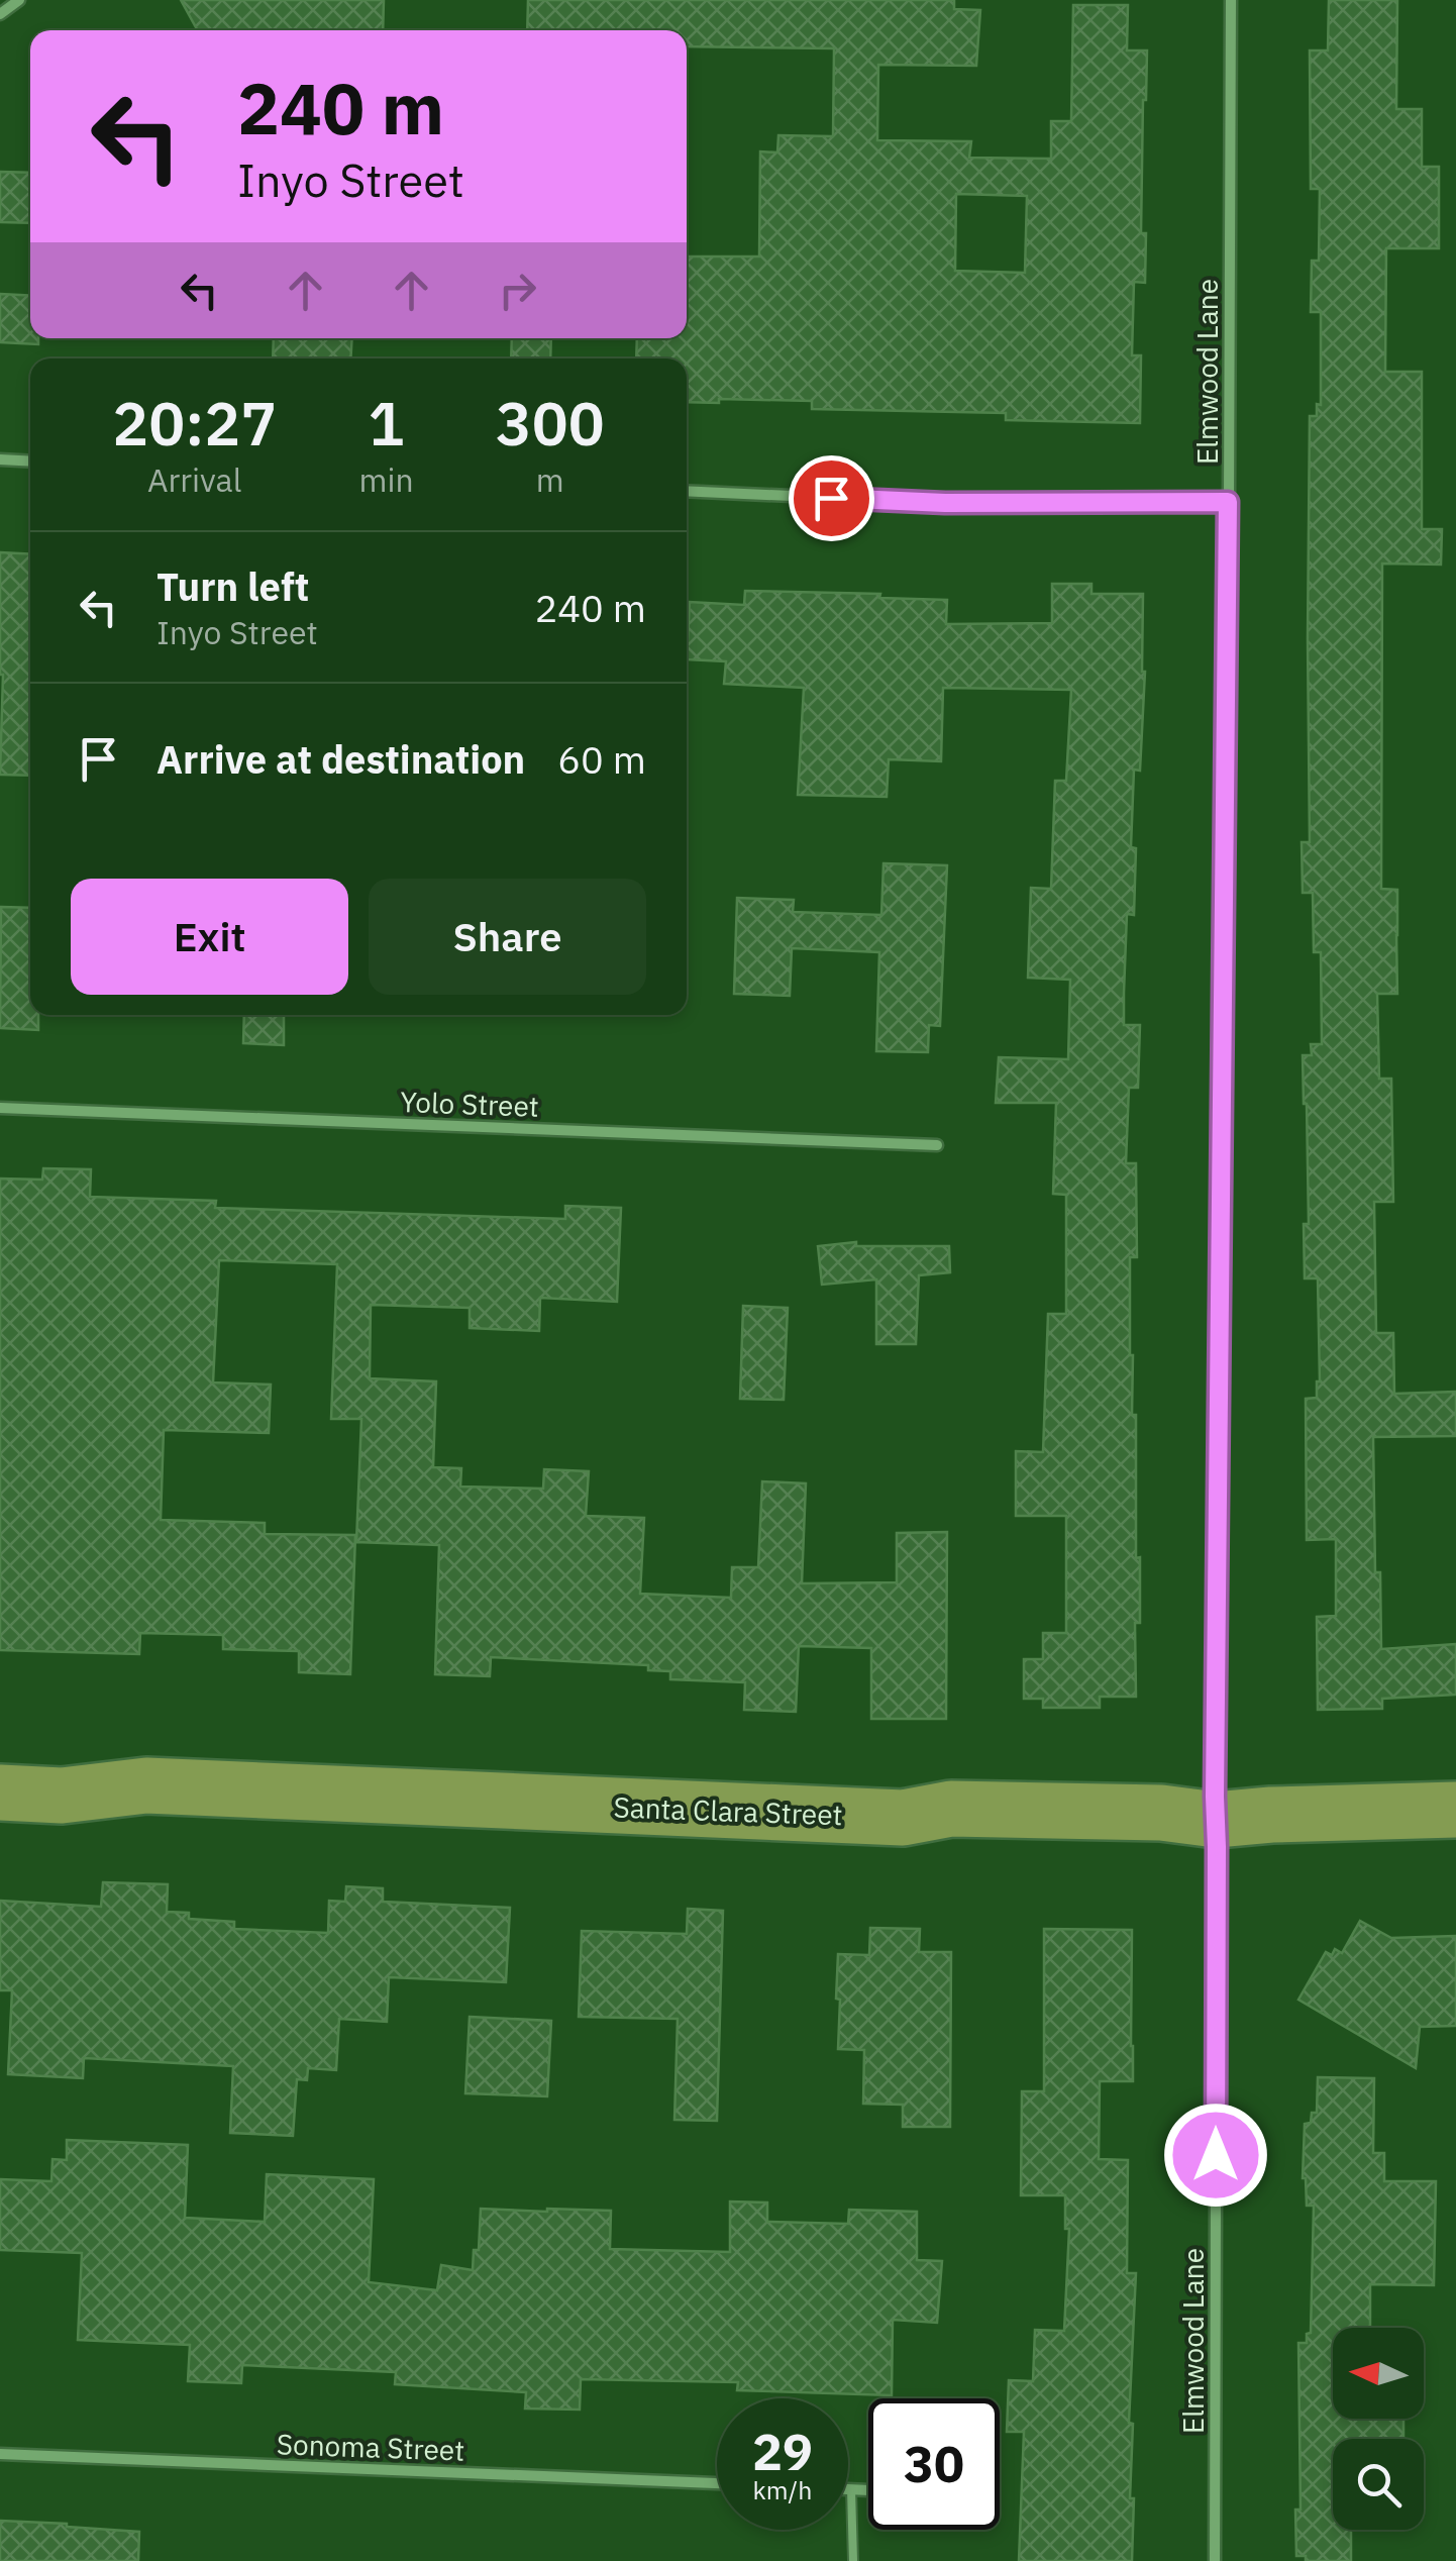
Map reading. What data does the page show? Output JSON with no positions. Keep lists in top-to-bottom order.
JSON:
{
  "streets": {
    "main road": ["Santa Clara Street"],
    "street": ["Elmwood Lane", "Yolo Street", "Sonoma Street"]
  },
  "crossings": [
    ["Elmwood Lane", "Santa Clara Street"]
  ],
  "north": "left",
  "page": {
    "turn": ["240 m", "Inyo Street"],
    "eta": [
      "20:27",
      "Arrival",
      "1",
      "min",
      "300",
      "m"
    ],
    "list": [
      {
        "name": "Turn left",
        "note": "Inyo Street",
        "value": "240 m"
      },
      {
        "name": "Arrive at destination",
        "value": "60 m"
      }
    ],
    "buttons": ["Exit", "Share"],
    "speed": "29 km/h",
    "limit": "30"
  }
}
